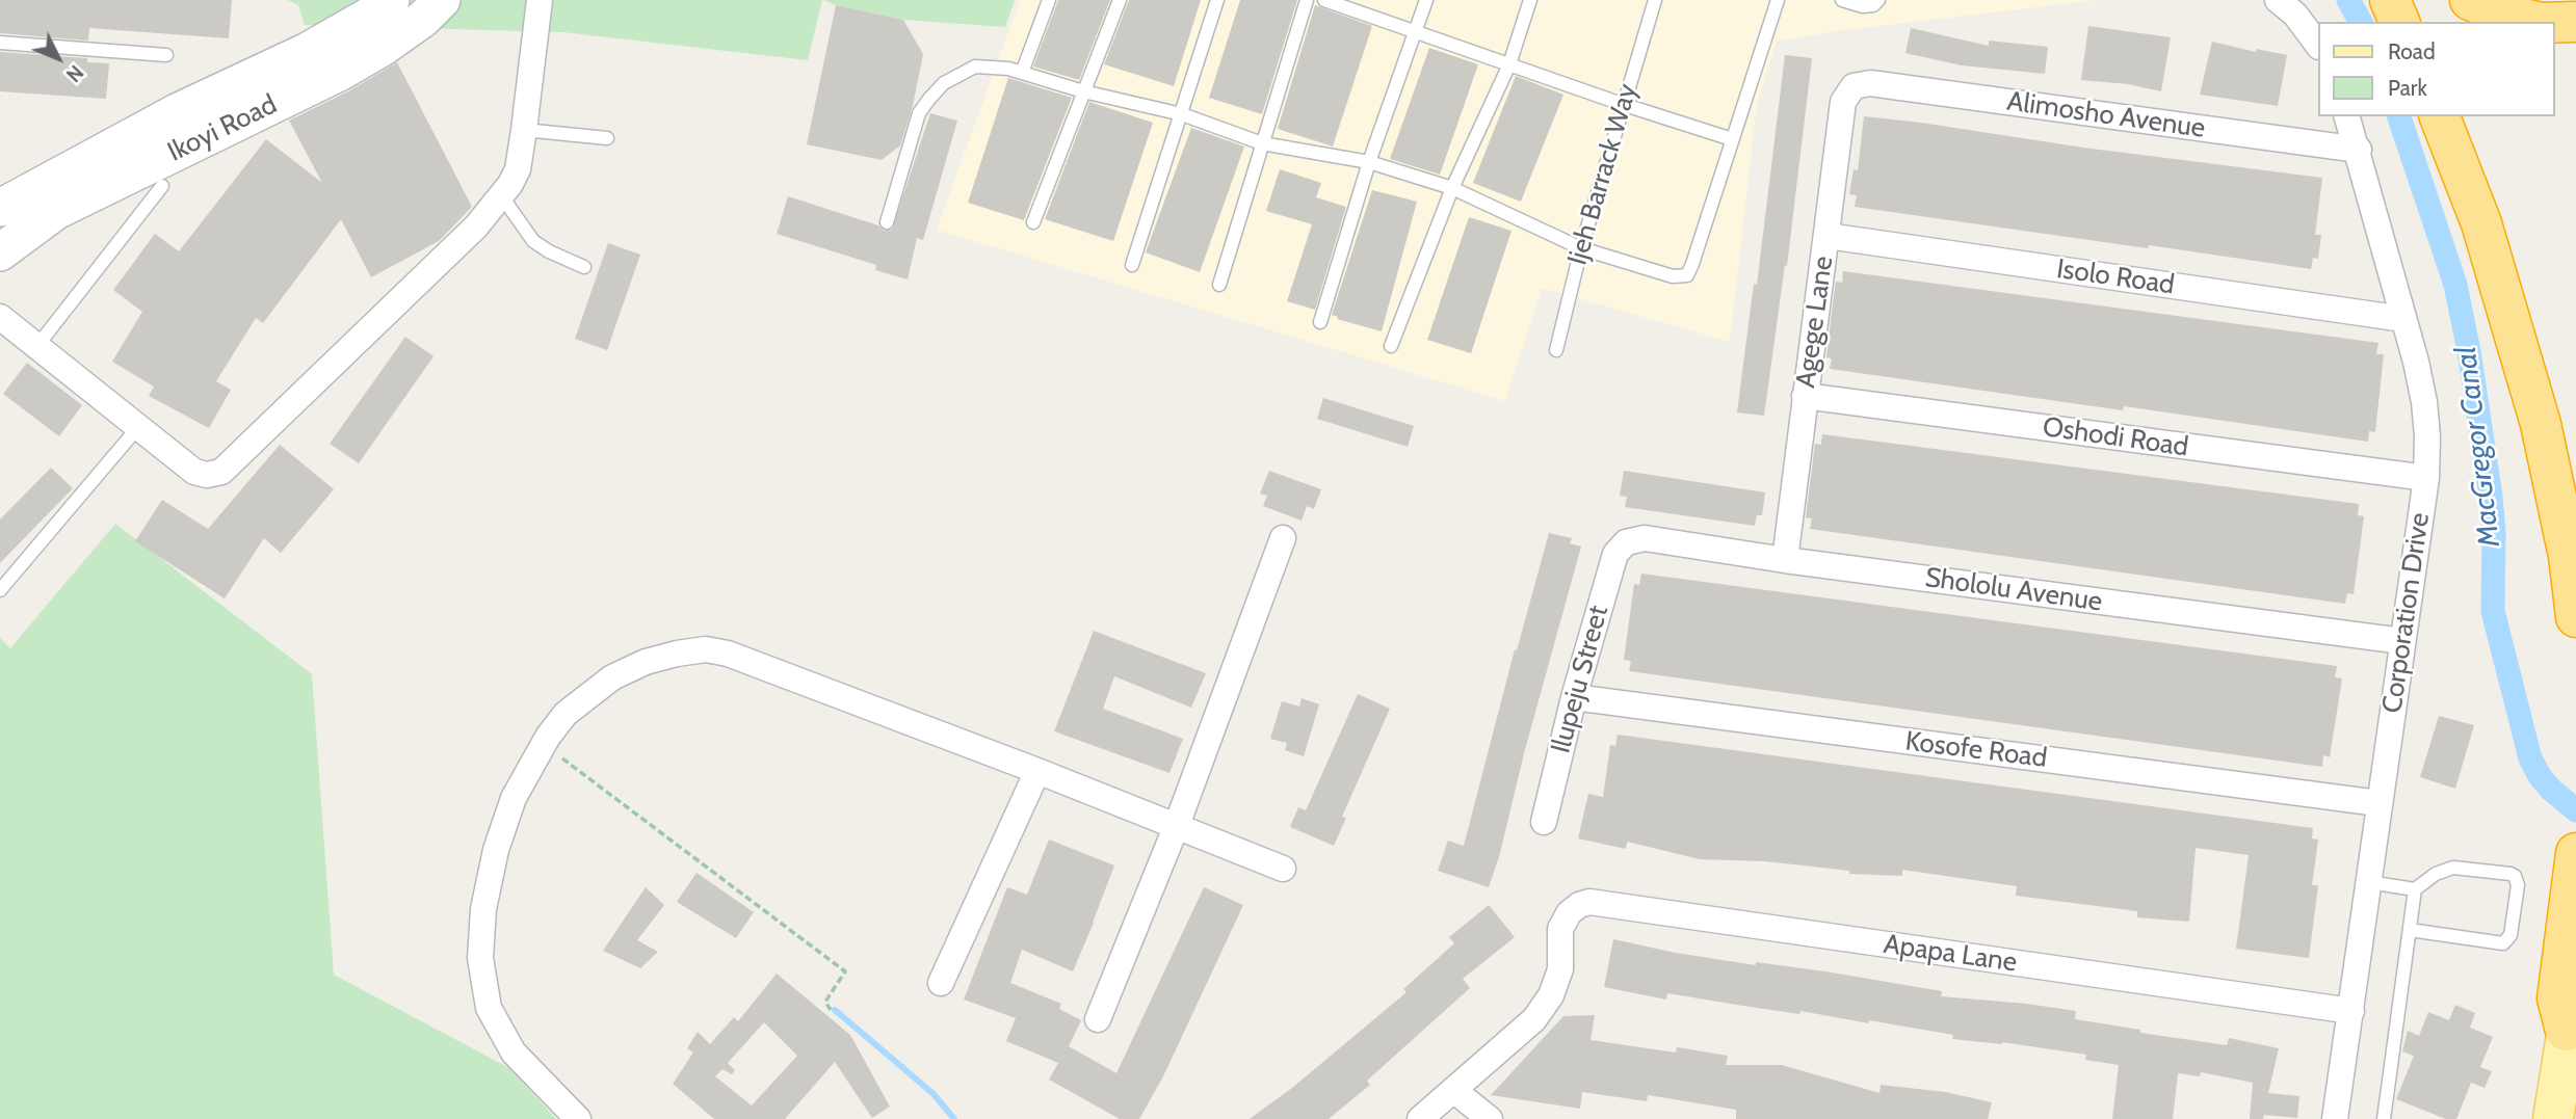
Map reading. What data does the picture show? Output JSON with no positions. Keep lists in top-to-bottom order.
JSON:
{
  "streets": {
    "main road": ["Ikoyi Road"],
    "street": [
      "Alimosho Avenue",
      "Isolo Road",
      "Agege Lane",
      "Oshodi Road",
      "Shololu Avenue",
      "Corporation Drive",
      "Ilupeju Street",
      "Kosofe Road",
      "Apapa Lane"
    ],
    "lane": ["Ijeh Barrack Way"]
  },
  "crossings": [
    ["Alimosho Avenue", "Agege Lane"],
    ["Alimosho Avenue", "Corporation Drive"],
    ["Isolo Road", "Agege Lane"],
    ["Isolo Road", "Corporation Drive"],
    ["Agege Lane", "Oshodi Road"],
    ["Agege Lane", "Shololu Avenue"],
    ["Oshodi Road", "Corporation Drive"],
    ["Shololu Avenue", "Corporation Drive"],
    ["Shololu Avenue", "Ilupeju Street"],
    ["Corporation Drive", "Kosofe Road"],
    ["Corporation Drive", "Apapa Lane"],
    ["Ilupeju Street", "Kosofe Road"]
  ],
  "water": ["MacGregor Canal"],
  "legend": ["Road", "Park"],
  "north": "bottom right"
}
